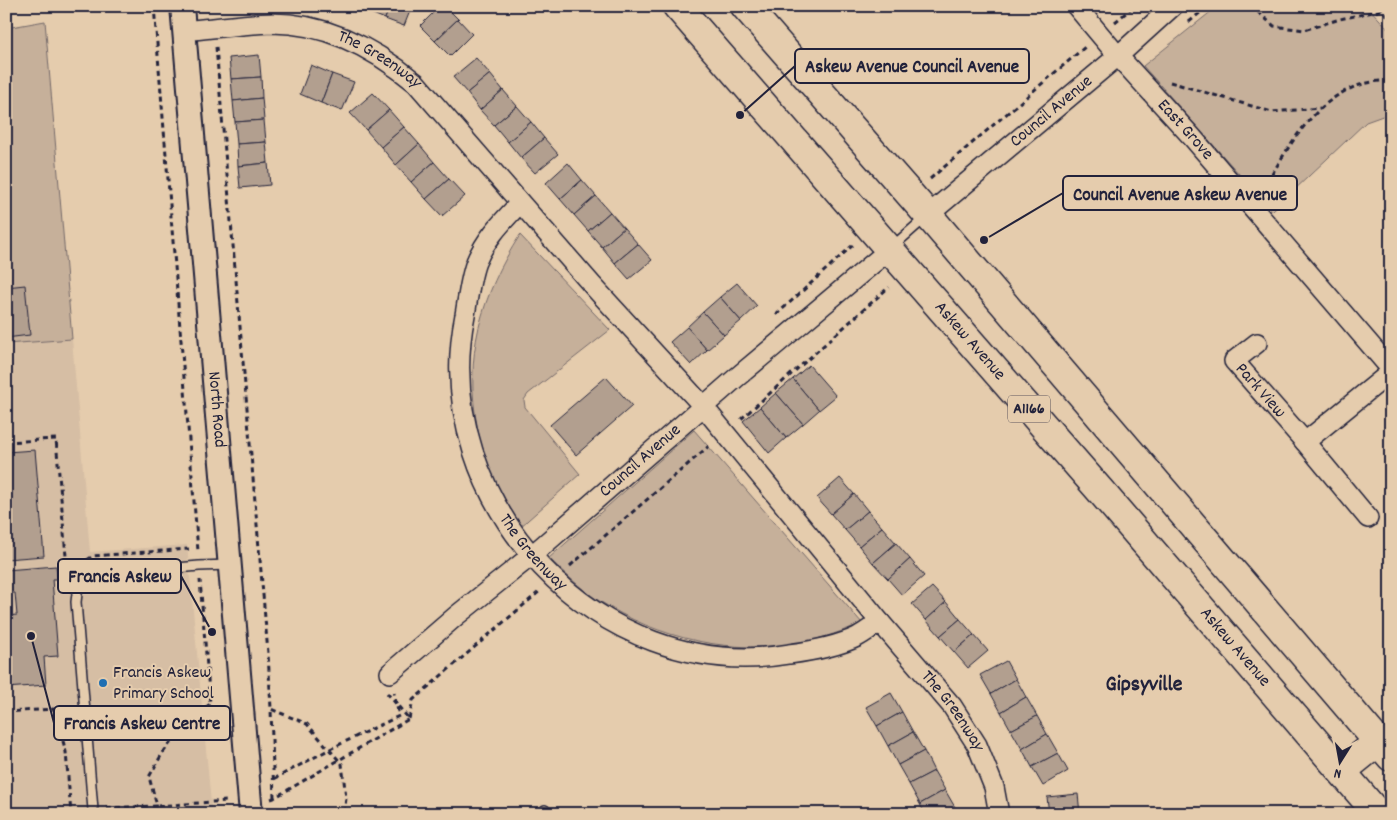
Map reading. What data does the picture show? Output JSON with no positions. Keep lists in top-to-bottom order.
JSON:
{
  "streets": {
    "main road": ["Askew Avenue", "A1166"],
    "street": [
      "The Greenway",
      "Council Avenue",
      "East Grove",
      "Park View",
      "North Road"
    ]
  },
  "crossings": [
    ["The Greenway", "Council Avenue"],
    ["The Greenway", "North Road"],
    ["Council Avenue", "East Grove"],
    ["Council Avenue", "Askew Avenue"],
    ["Council Avenue", "A1166"]
  ],
  "districts": ["Gipsyville"],
  "places": [
    "Askew Avenue Council Avenue",
    "Council Avenue Askew Avenue",
    "Francis Askew",
    "Francis Askew Centre",
    "Francis Askew Primary School"
  ],
  "north": "bottom"
}
